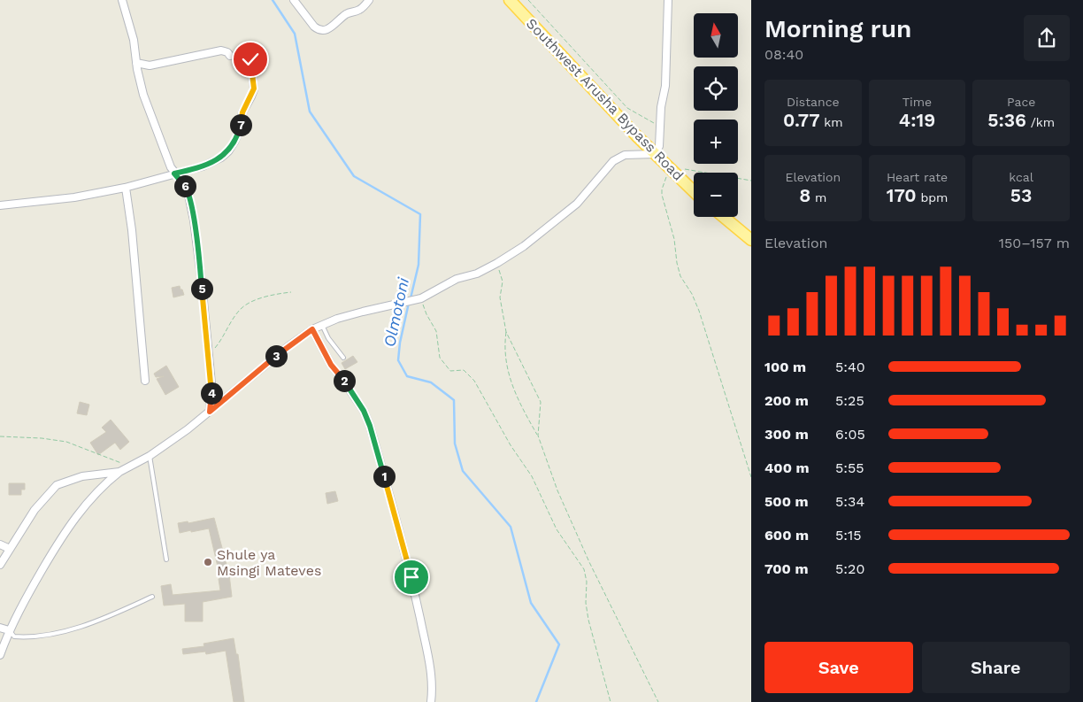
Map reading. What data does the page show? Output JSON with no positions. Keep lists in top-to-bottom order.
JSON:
{
  "streets": {
    "main road": ["Southwest Arusha Bypass Road"]
  },
  "water": ["Olmotoni"],
  "places": ["Shule ya Msingi Mateves"],
  "north": "top",
  "page": {
    "heading": ["Morning run", "08:40"],
    "map_buttons": ["+", "−"],
    "stats": [
      ["Distance", "0.77 km"],
      ["Time", "4:19"],
      ["Pace", "5:36 /km"],
      ["Elevation", "8 m"],
      ["Heart rate", "170 bpm"],
      ["kcal", "53"]
    ],
    "pins": [
      "7",
      "6",
      "5",
      "3",
      "2",
      "4",
      "1"
    ],
    "chart": ["Elevation", "150–157 m"],
    "list": [
      {
        "name": "100 m",
        "note": "5:40"
      },
      {
        "name": "200 m",
        "note": "5:25"
      },
      {
        "name": "300 m",
        "note": "6:05"
      },
      {
        "name": "400 m",
        "note": "5:55"
      },
      {
        "name": "500 m",
        "note": "5:34"
      },
      {
        "name": "600 m",
        "note": "5:15"
      },
      {
        "name": "700 m",
        "note": "5:20"
      }
    ],
    "buttons": ["Save", "Share"]
  }
}
